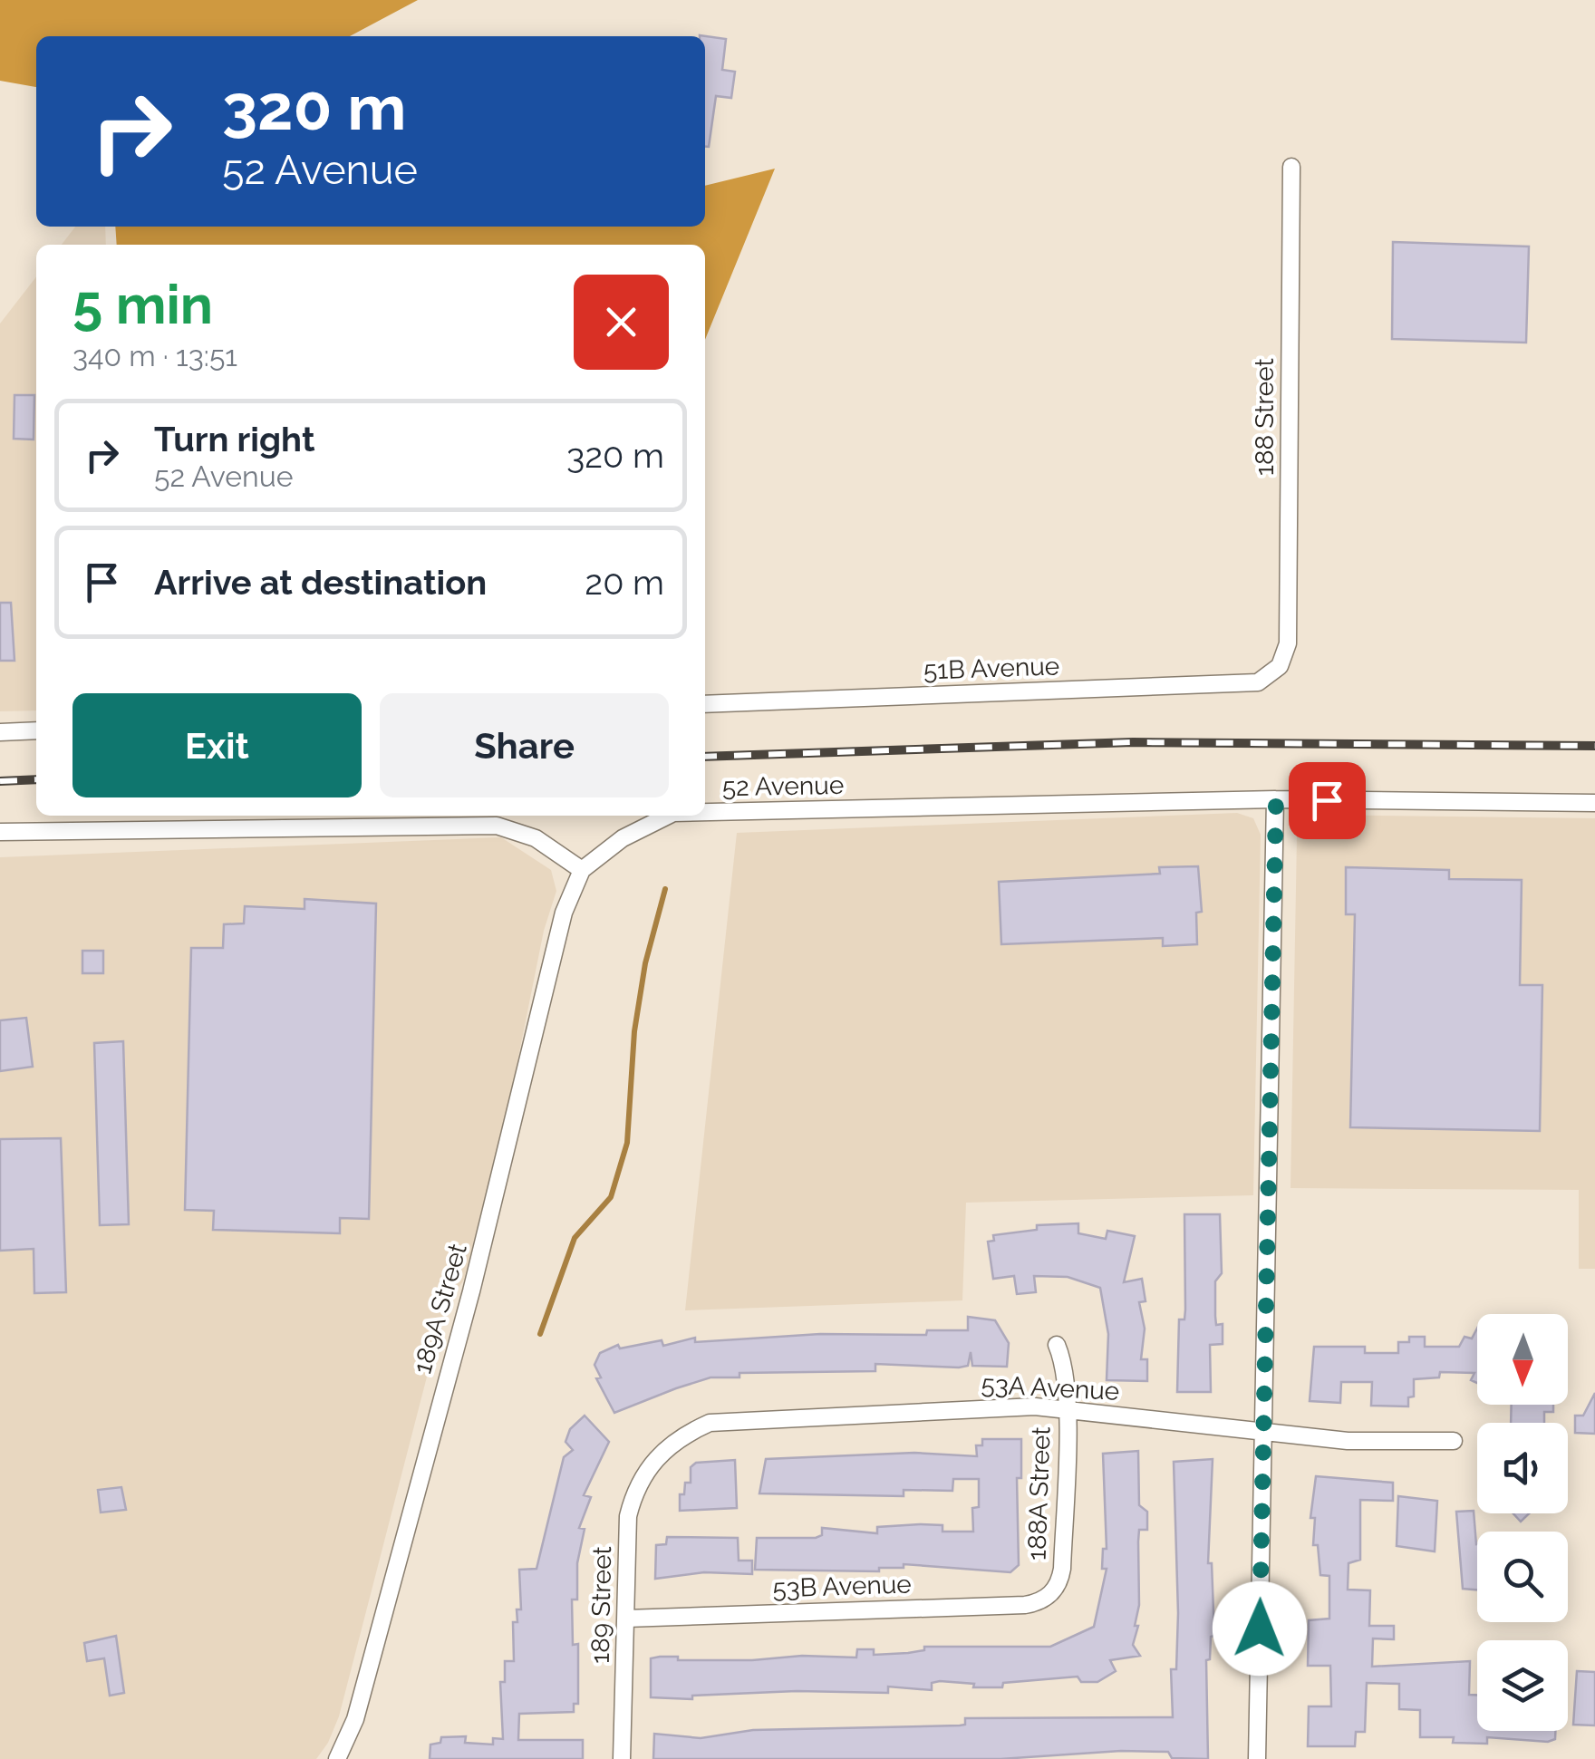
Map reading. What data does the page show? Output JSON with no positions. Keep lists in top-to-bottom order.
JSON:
{
  "streets": {
    "street": [
      "188 Street",
      "51B Avenue",
      "52 Avenue",
      "189A Street",
      "53A Avenue",
      "188A Street",
      "53B Avenue",
      "189 Street"
    ]
  },
  "crossings": [
    ["188 Street", "51B Avenue"],
    ["52 Avenue", "189A Street"],
    ["53A Avenue", "188A Street"],
    ["53A Avenue", "189 Street"],
    ["188A Street", "53B Avenue"],
    ["53B Avenue", "189 Street"]
  ],
  "north": "bottom",
  "page": {
    "turn": ["320 m", "52 Avenue"],
    "heading": ["5 min", "340 m · 13:51"],
    "list": [
      {
        "name": "Turn right",
        "note": "52 Avenue",
        "value": "320 m"
      },
      {
        "name": "Arrive at destination",
        "value": "20 m"
      }
    ],
    "buttons": ["Exit", "Share"]
  }
}
